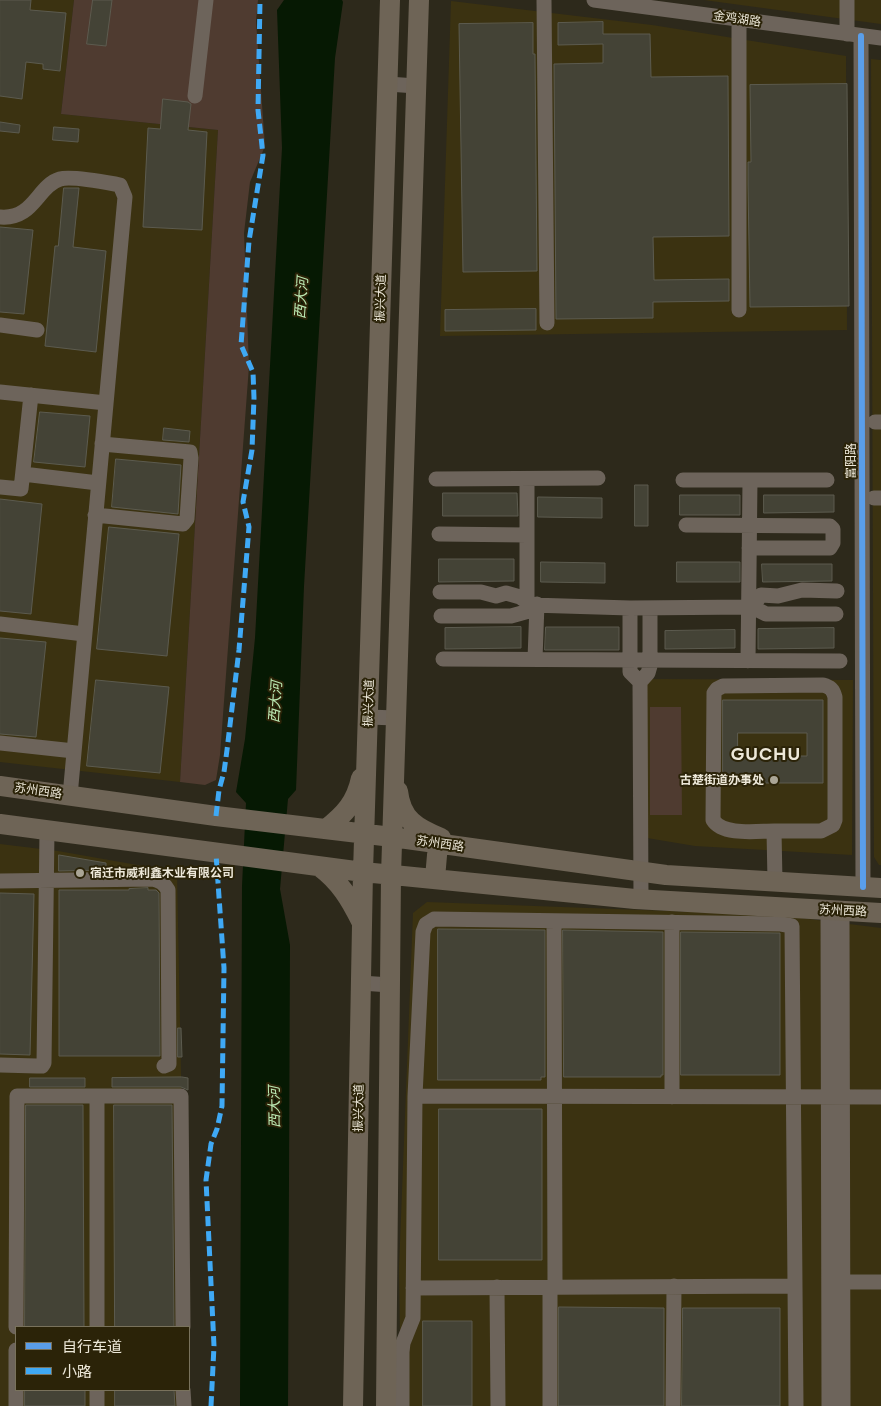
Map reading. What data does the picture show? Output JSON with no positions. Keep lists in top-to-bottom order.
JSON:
{
  "streets": {
    "main road": ["振兴大道", "苏州西路"],
    "street": ["金鸡湖路", "富阳路"]
  },
  "crossings": [
    ["金鸡湖路", "富阳路"],
    ["振兴大道", "苏州西路"],
    ["富阳路", "苏州西路"]
  ],
  "districts": ["GUCHU"],
  "water": ["西大河"],
  "places": ["古楚街道办事处", "宿迁市威利鑫木业有限公司"],
  "legend": ["自行车道", "小路"]
}
